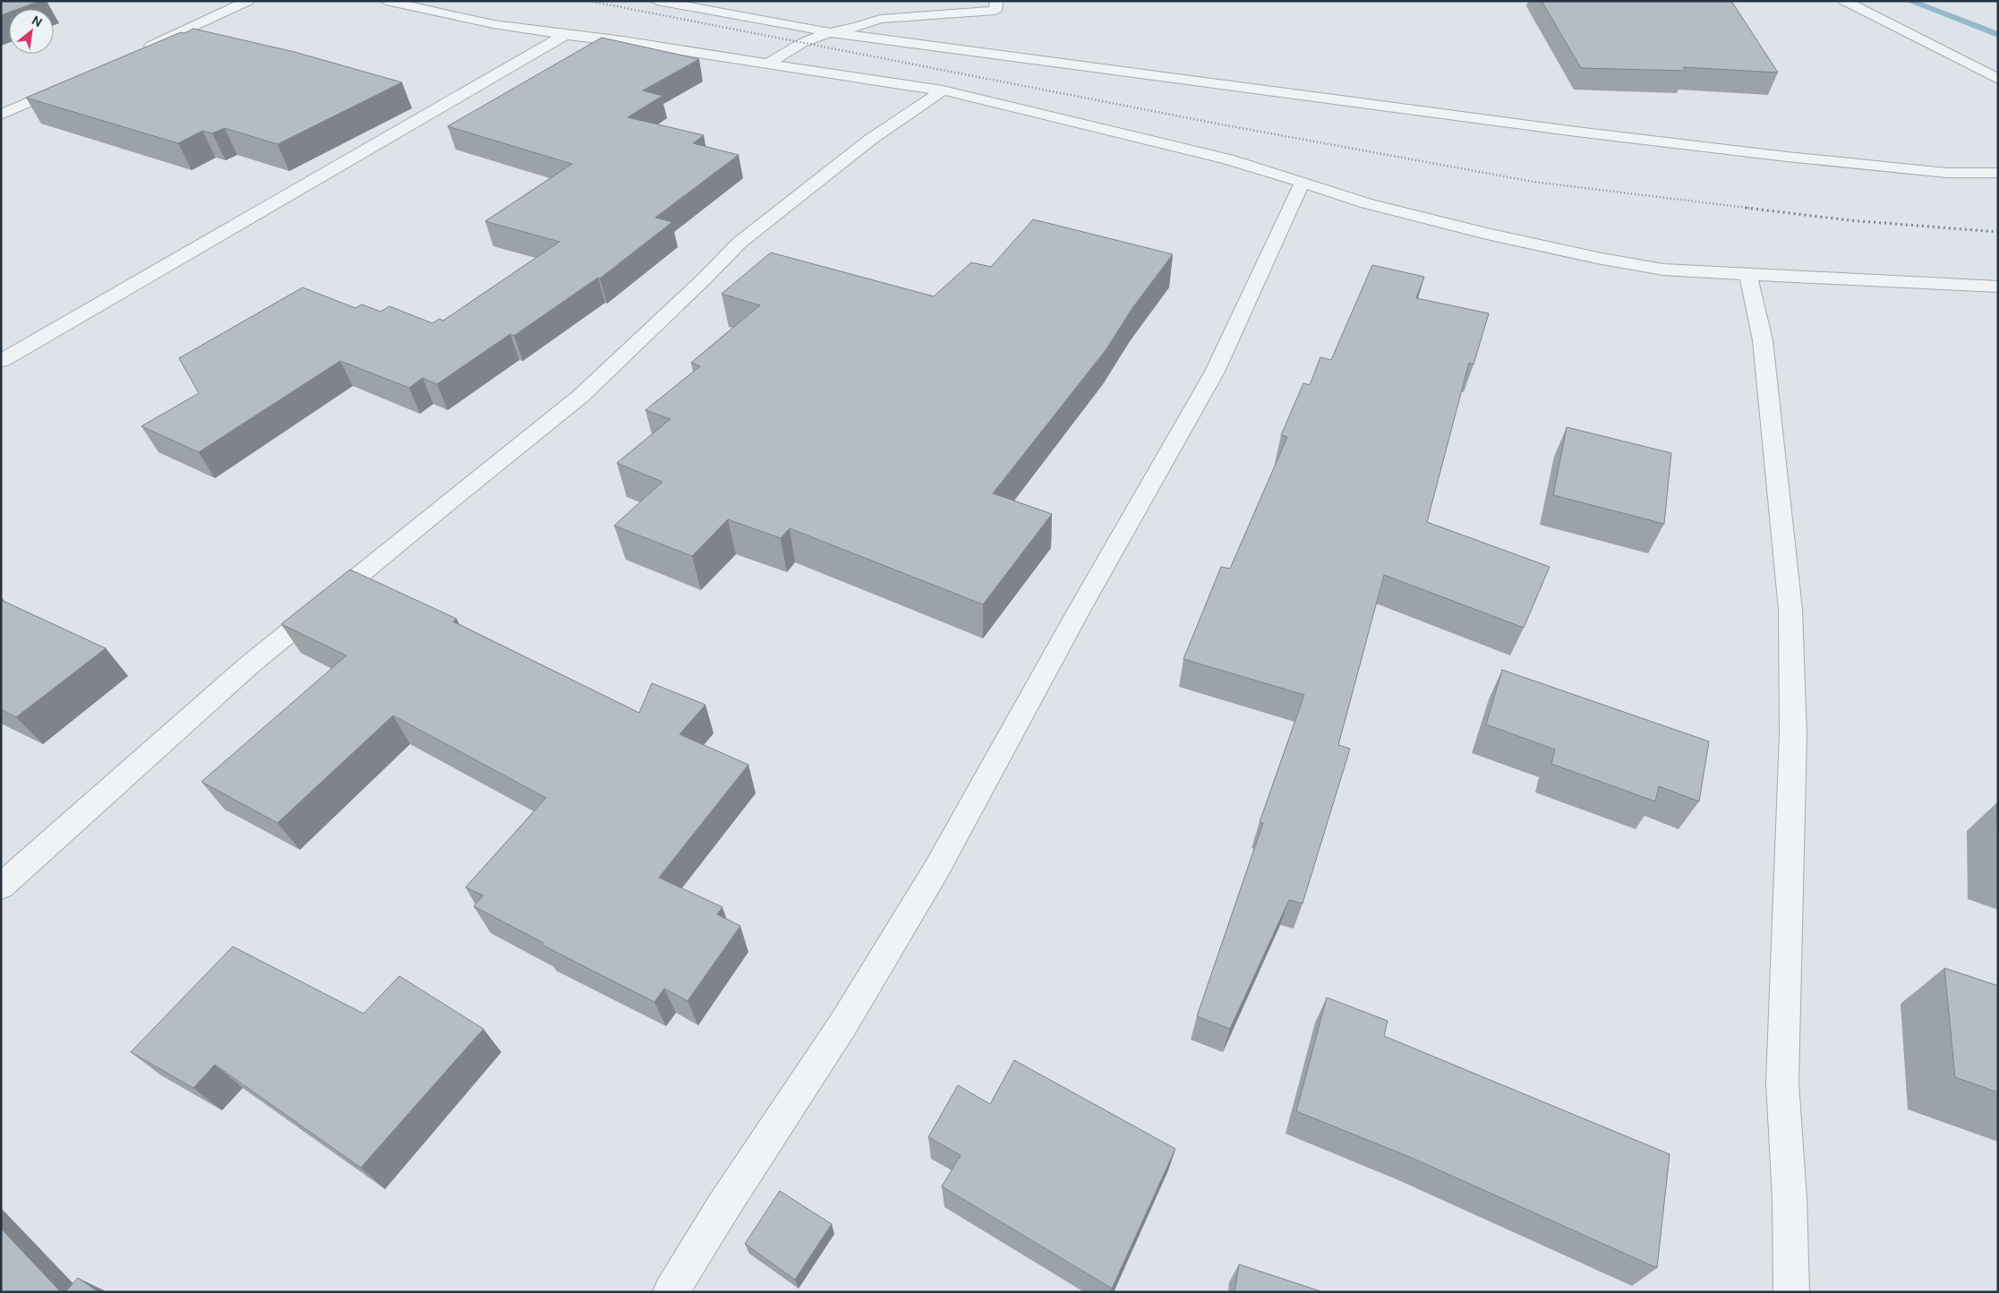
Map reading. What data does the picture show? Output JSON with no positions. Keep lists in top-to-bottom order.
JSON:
{
  "north": "top right"
}
